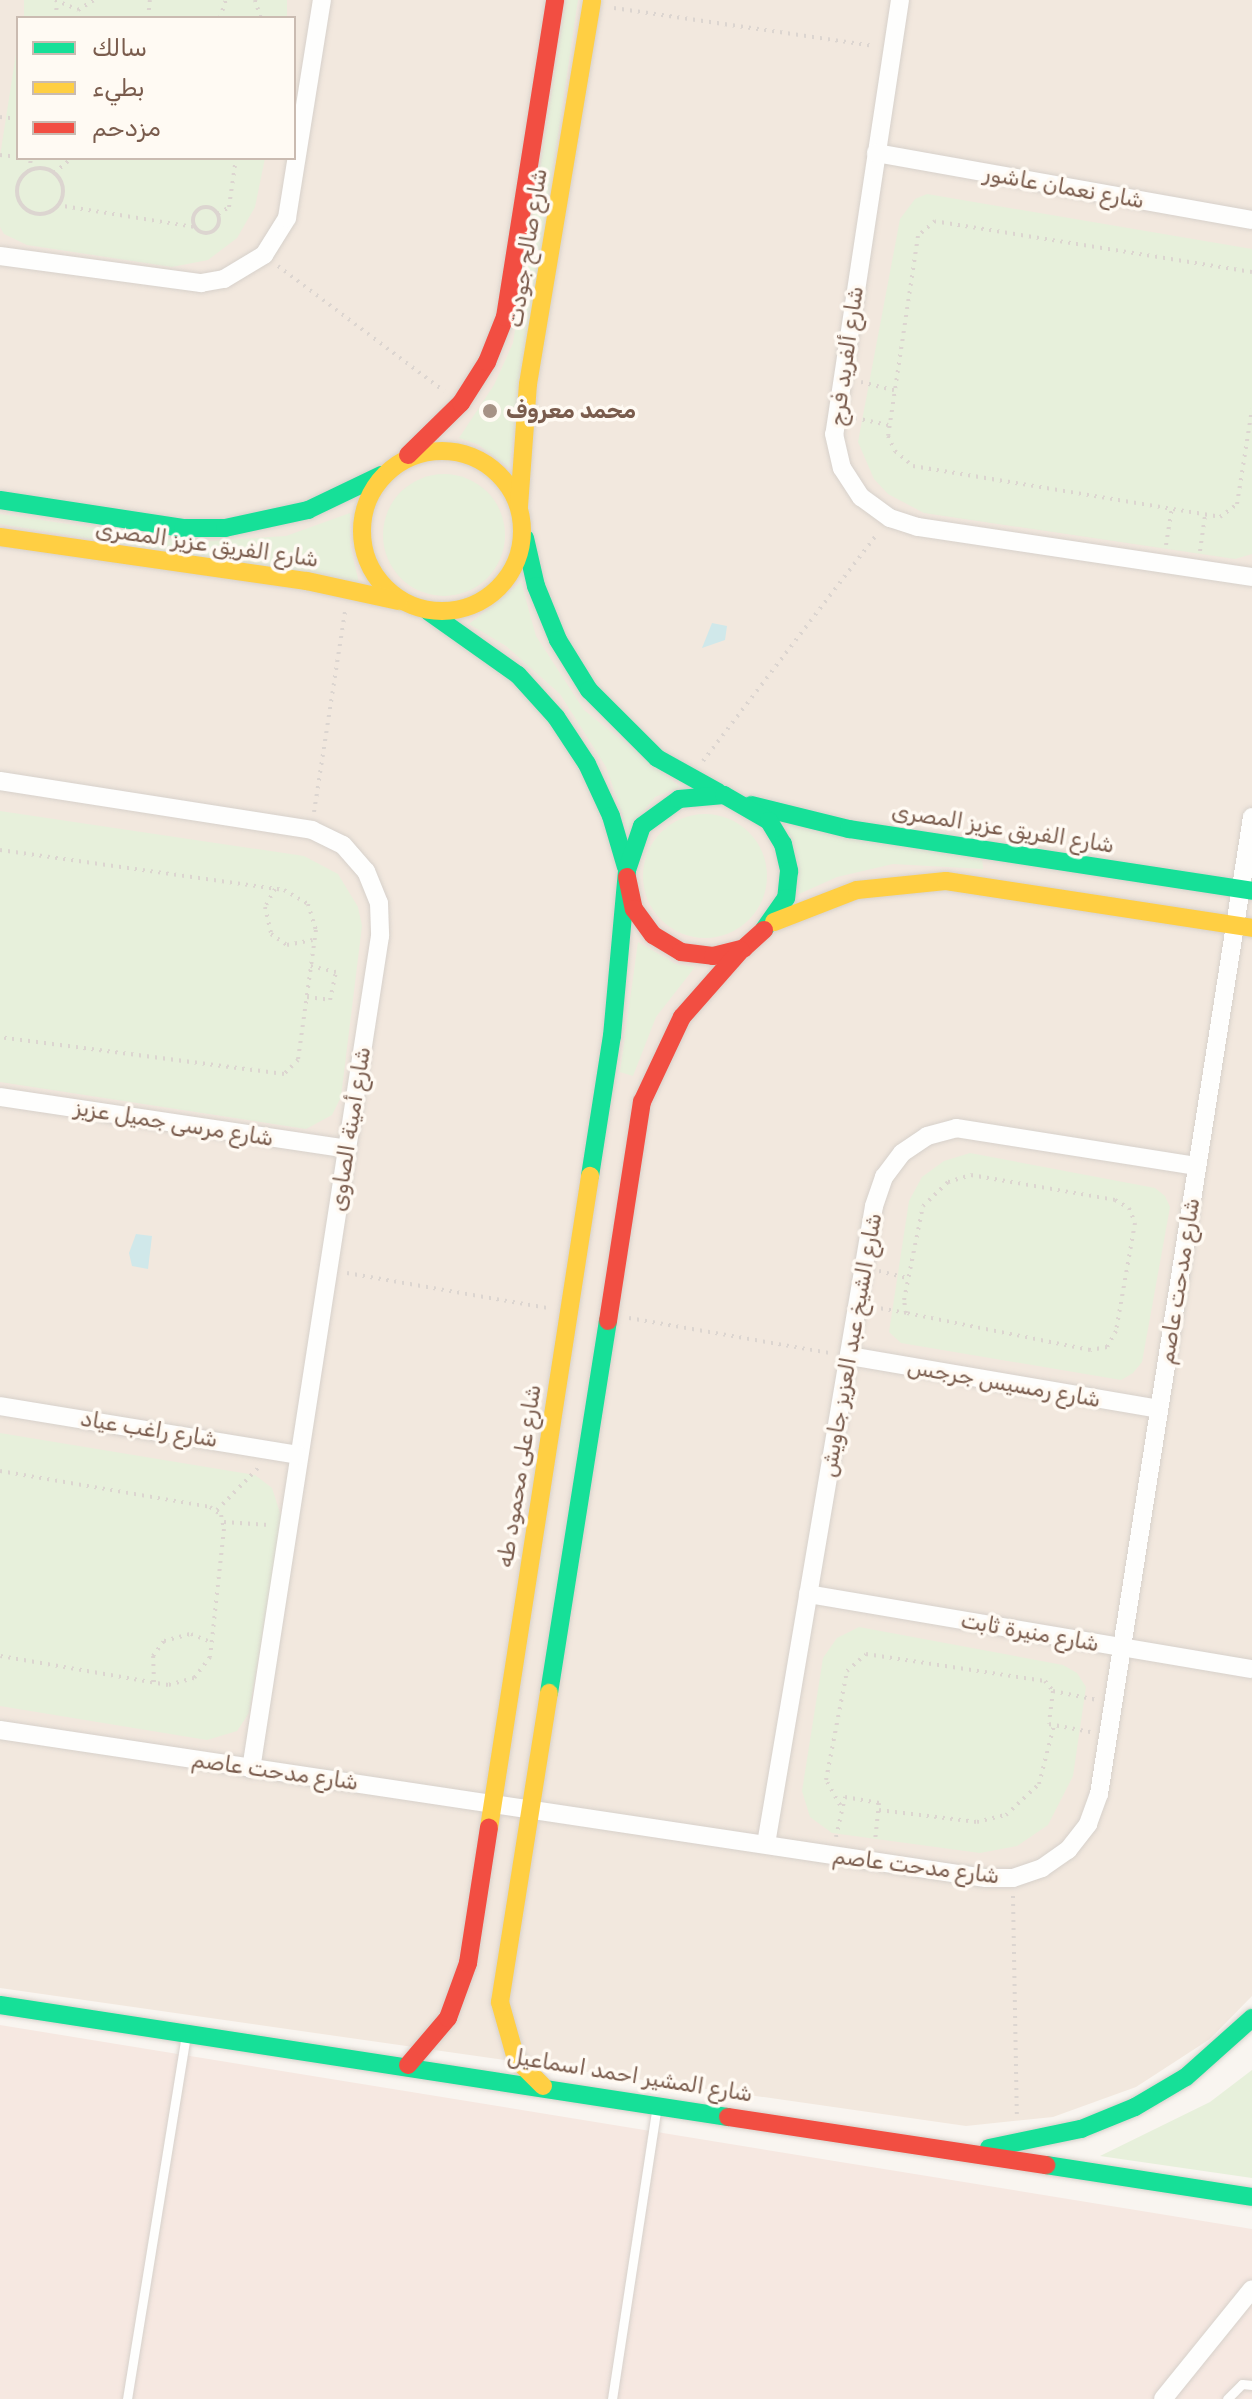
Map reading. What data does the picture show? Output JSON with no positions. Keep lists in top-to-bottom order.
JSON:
{
  "streets": {
    "street": [
      "شارع نعمان عاشور",
      "شارع صالح جودت",
      "شارع ألفريد فرج",
      "شارع الفريق عزيز المصرى",
      "شارع مرسى جميل عزيز",
      "شارع أمينة الصاوى",
      "شارع مدحت عاصم",
      "شارع الشيخ عبد العزيز جاويش",
      "شارع رمسيس جرجس",
      "شارع راغب عياد",
      "شارع على محمود طه",
      "شارع منيرة ثابت",
      "شارع المشير احمد اسماعيل"
    ]
  },
  "crossings": [
    ["شارع نعمان عاشور", "شارع ألفريد فرج"],
    ["شارع صالح جودت", "شارع الفريق عزيز المصرى"],
    ["شارع الفريق عزيز المصرى", "شارع مدحت عاصم"],
    ["شارع الفريق عزيز المصرى", "شارع على محمود طه"],
    ["شارع مرسى جميل عزيز", "شارع أمينة الصاوى"],
    ["شارع أمينة الصاوى", "شارع مدحت عاصم"],
    ["شارع أمينة الصاوى", "شارع راغب عياد"],
    ["شارع مدحت عاصم", "شارع الشيخ عبد العزيز جاويش"],
    ["شارع مدحت عاصم", "شارع رمسيس جرجس"],
    ["شارع مدحت عاصم", "شارع على محمود طه"],
    ["شارع مدحت عاصم", "شارع منيرة ثابت"],
    ["شارع الشيخ عبد العزيز جاويش", "شارع رمسيس جرجس"],
    ["شارع الشيخ عبد العزيز جاويش", "شارع منيرة ثابت"],
    ["شارع على محمود طه", "شارع المشير احمد اسماعيل"]
  ],
  "places": ["محمد معروف"],
  "legend": ["سالك", "بطيء", "مزدحم"]
}
